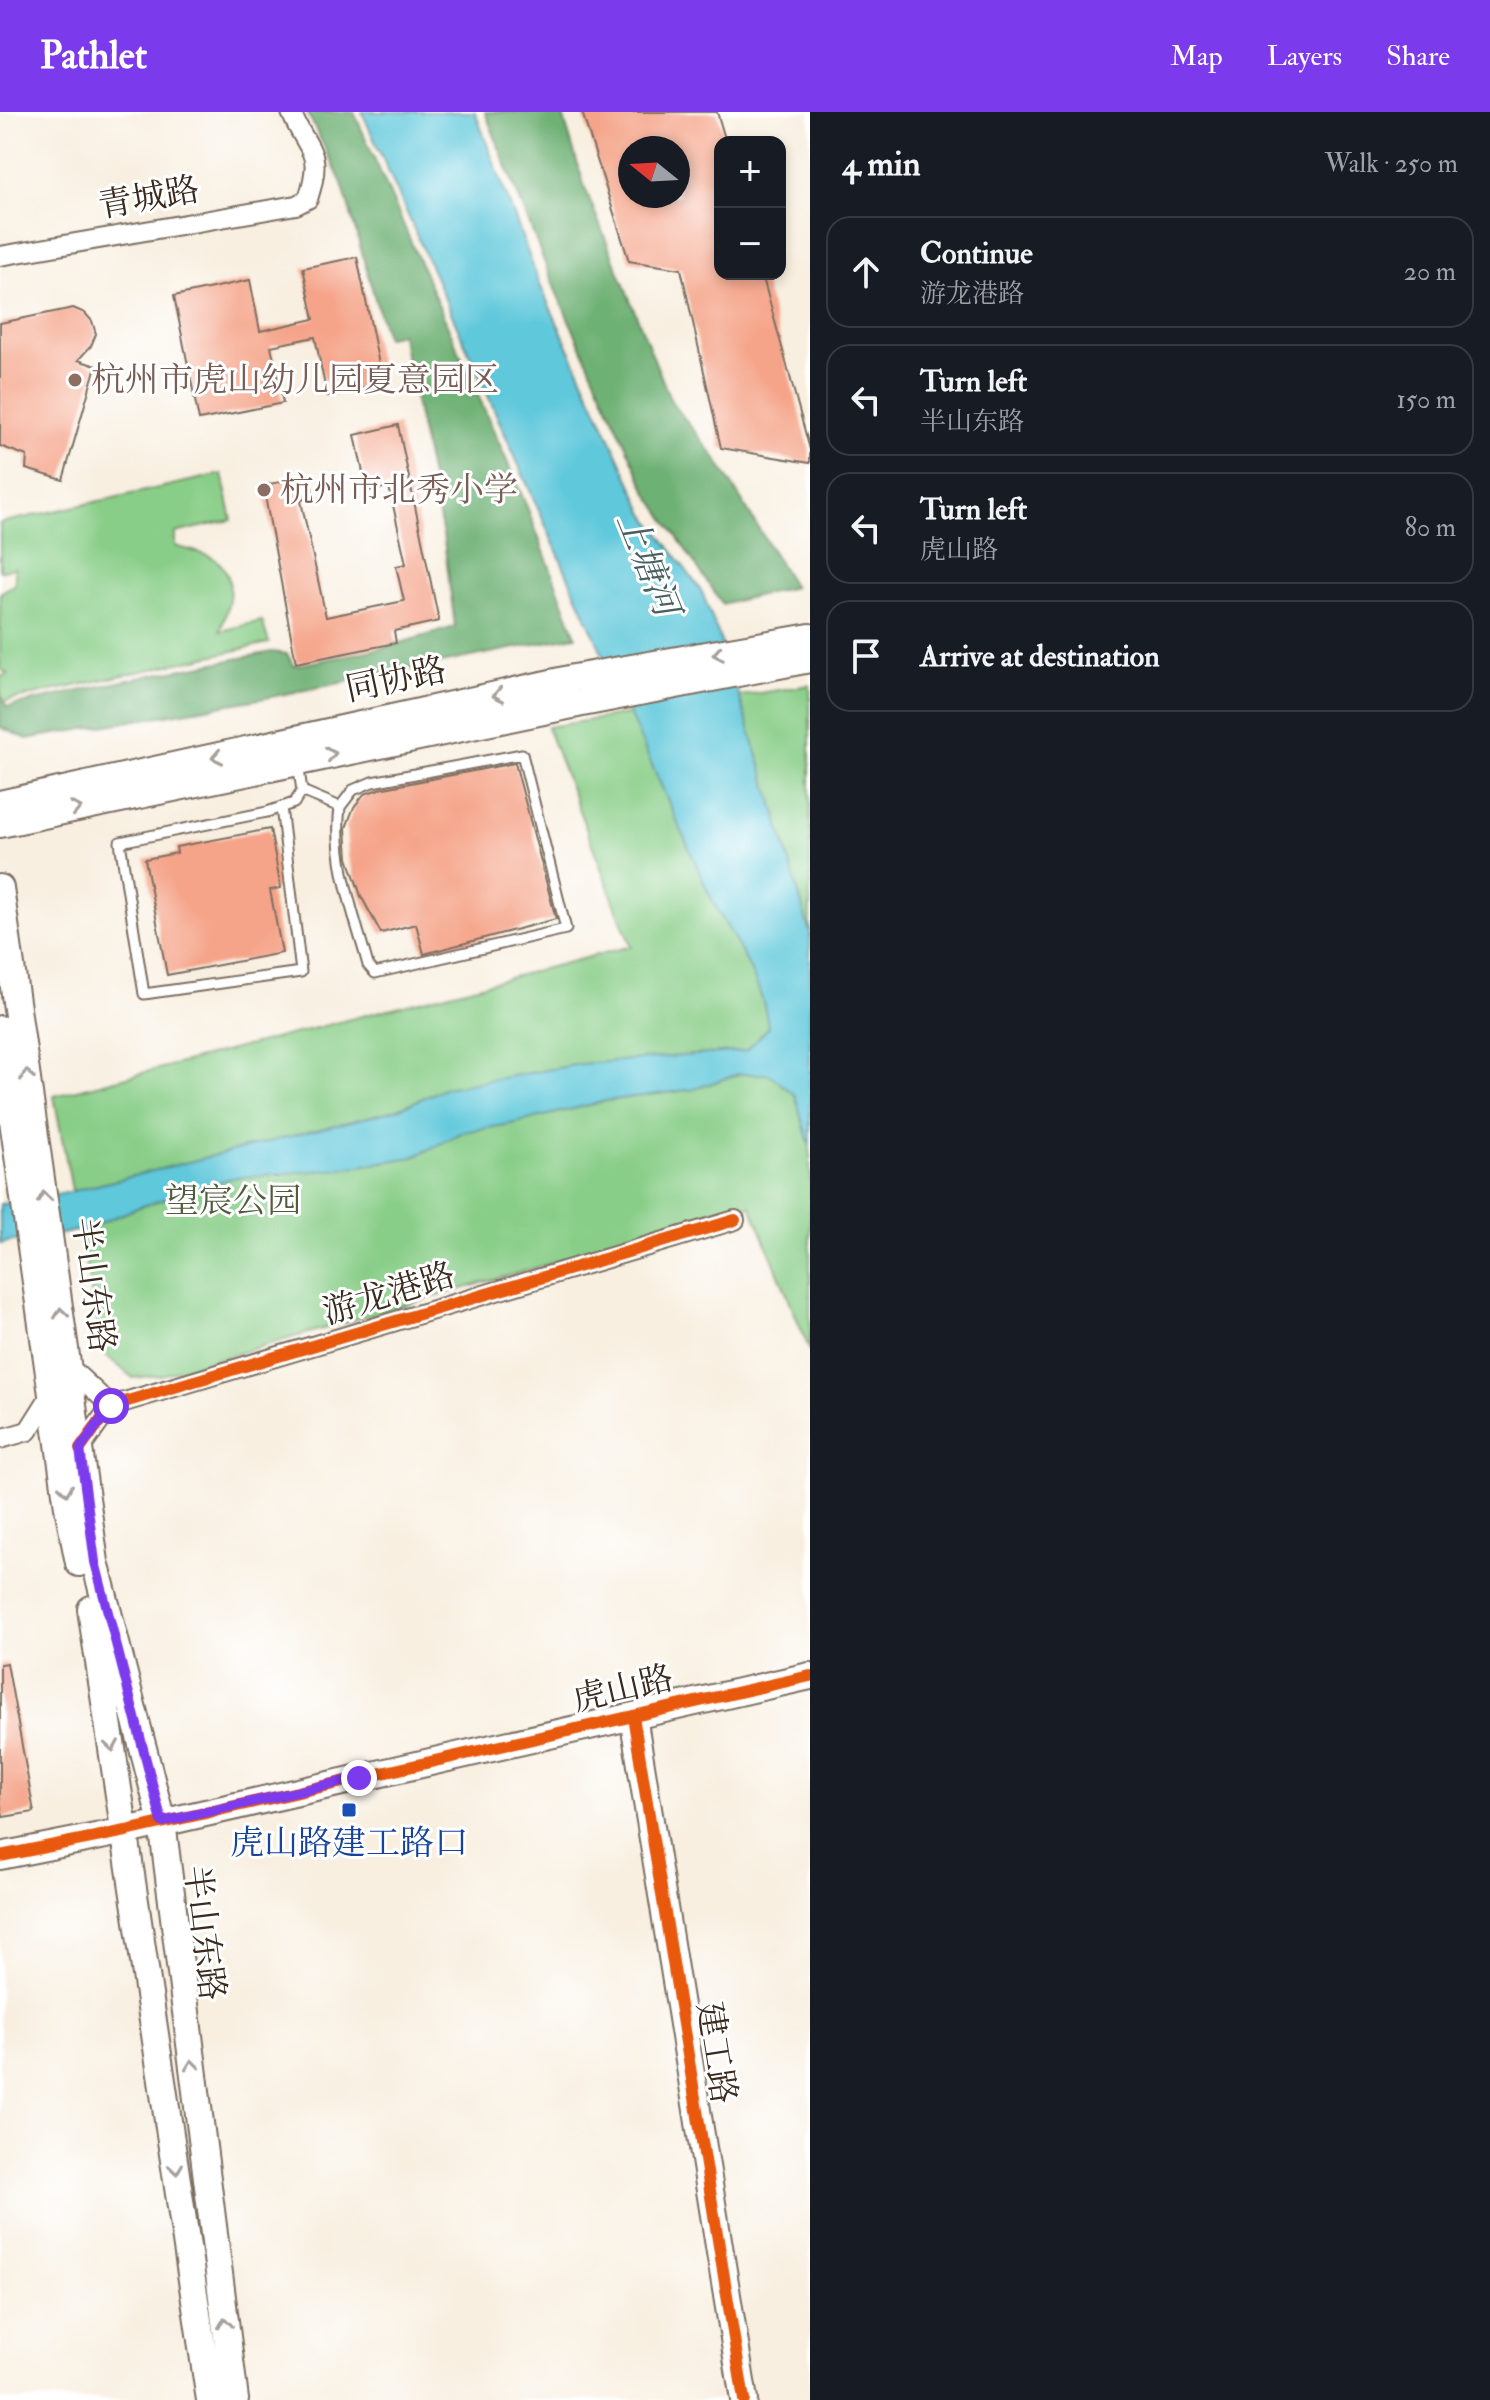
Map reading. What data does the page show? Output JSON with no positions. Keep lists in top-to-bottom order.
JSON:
{
  "streets": {
    "main road": [
      "同协路",
      "半山东路",
      "虎山路",
      "建工路"
    ],
    "street": ["青城路", "游龙港路"]
  },
  "crossings": [
    ["半山东路", "虎山路"],
    ["虎山路", "建工路"]
  ],
  "water": ["上塘河"],
  "parks": ["望宸公园"],
  "places": {
    "other": ["杭州市虎山幼儿园夏意园区", "杭州市北秀小学"],
    "transit": ["虎山路建工路口"]
  },
  "north": "left",
  "page": {
    "header": "Pathlet",
    "nav": ["Map", "Layers", "Share"],
    "heading": ["4 min", "Walk · 250 m"],
    "map_buttons": ["+", "−"],
    "list": [
      ["Continue", "游龙港路", "20 m"],
      ["Turn left", "半山东路", "150 m"],
      ["Turn left", "虎山路", "80 m"],
      "Arrive at destination"
    ]
  }
}
